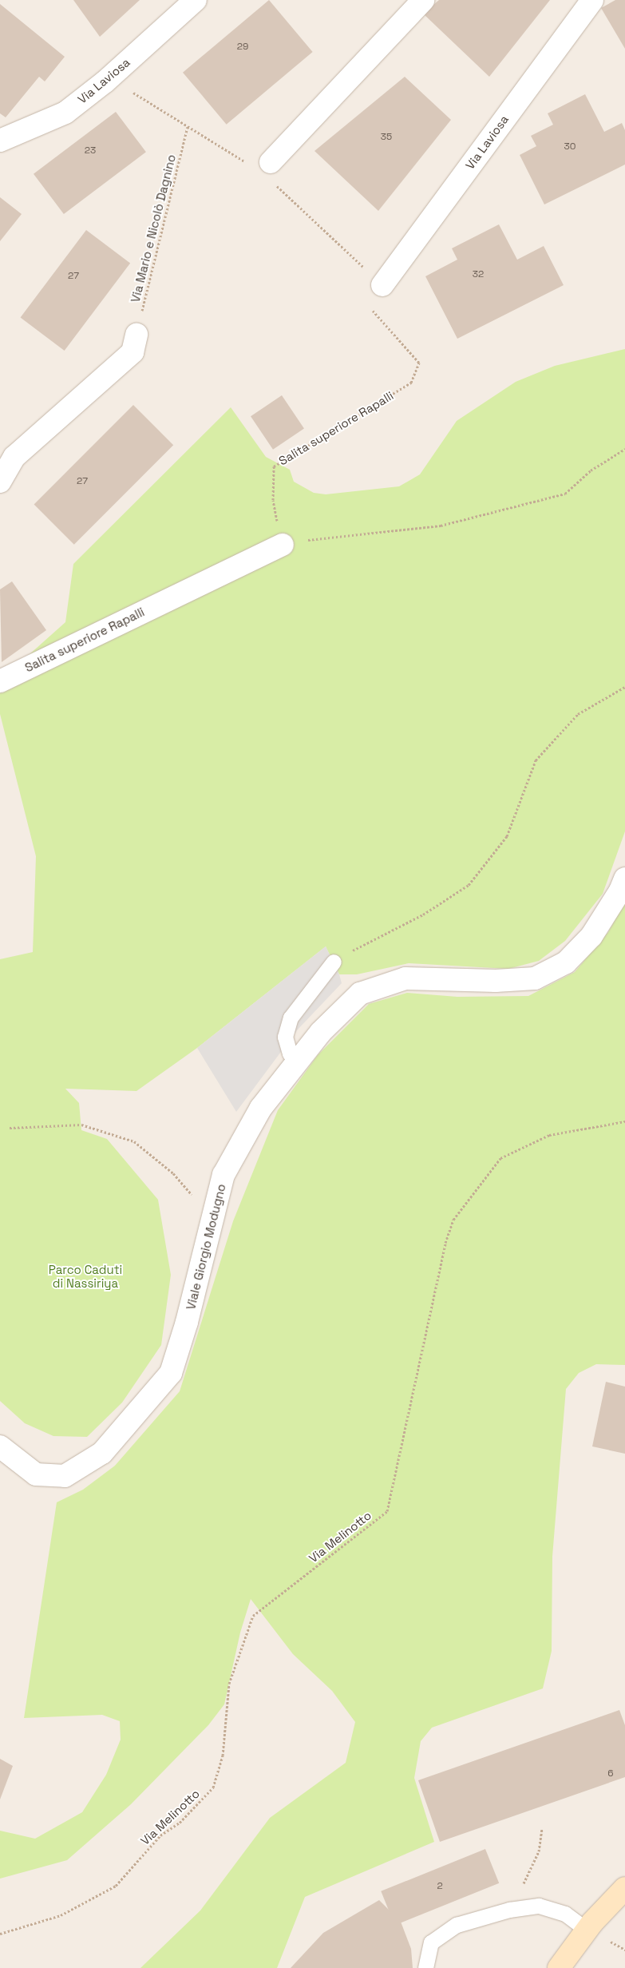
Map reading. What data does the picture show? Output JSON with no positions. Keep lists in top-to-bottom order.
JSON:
{
  "streets": {
    "street": ["Via Laviosa", "Salita superiore Rapalli", "Viale Giorgio Modugno"],
    "path": ["Via Mario e Nicolò Dagnino", "Via Melinotto"]
  },
  "crossings": [
    ["Via Laviosa", "Salita superiore Rapalli"]
  ],
  "parks": ["Parco Caduti di Nassiriya"],
  "house_numbers": [
    "29",
    "35",
    "30",
    "23",
    "32",
    "27",
    "27",
    "6",
    "2"
  ]
}
